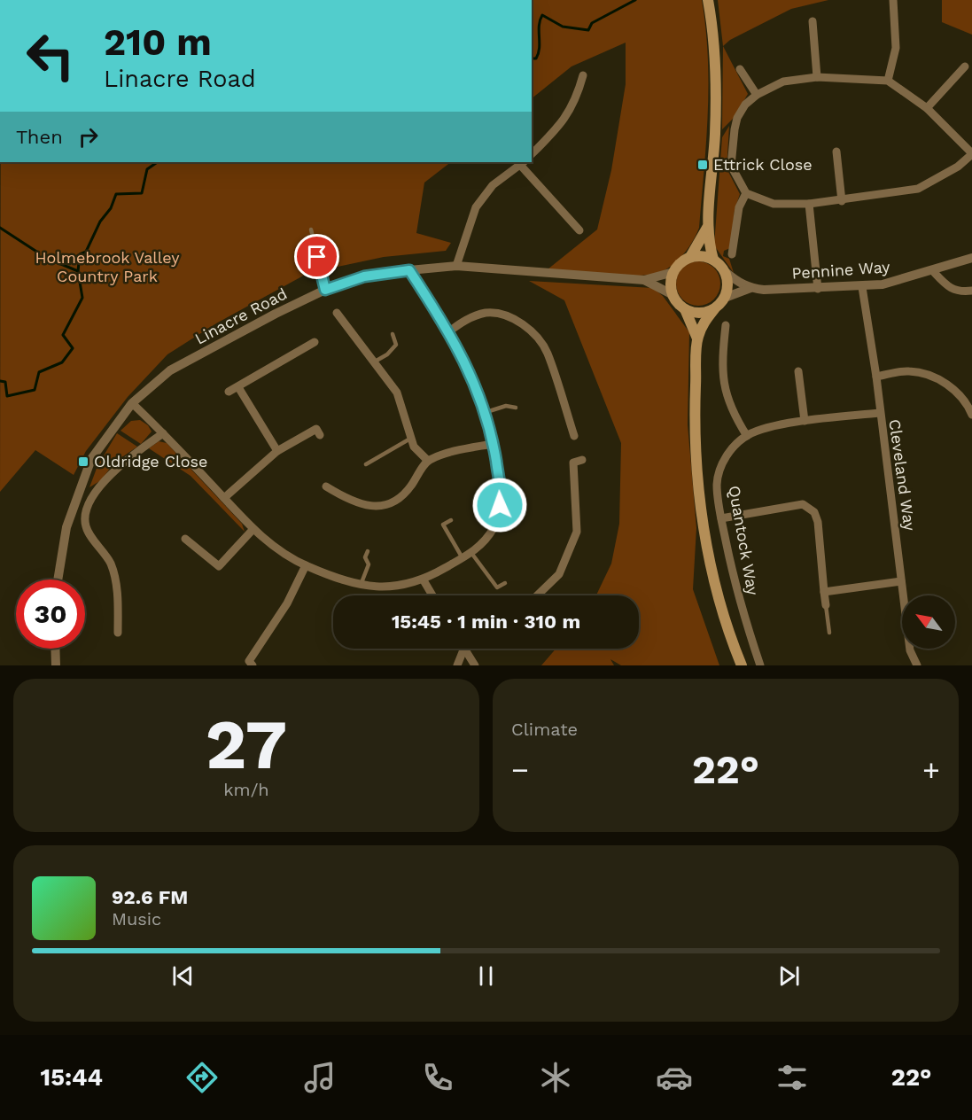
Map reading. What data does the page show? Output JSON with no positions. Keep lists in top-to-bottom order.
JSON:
{
  "streets": {
    "street": [
      "Pennine Way",
      "Linacre Road",
      "Cleveland Way",
      "Quantock Way"
    ]
  },
  "crossings": [
    ["Pennine Way", "Linacre Road"],
    ["Pennine Way", "Cleveland Way"],
    ["Cleveland Way", "Quantock Way"]
  ],
  "parks": ["Holmebrook Valley Country Park"],
  "places": {
    "transit": ["Ettrick Close", "Oldridge Close"]
  },
  "north": "top left",
  "page": {
    "turn": ["210 m", "Linacre Road"],
    "then": "Then",
    "limit": "30",
    "trip": "15:45 · 1 min · 310 m",
    "tile": [
      ["27", "km/h"],
      "Climate"
    ],
    "heat": ["−", "22°", "+"],
    "song": ["92.6 FM", "Music"],
    "tabs": ["15:44", "22°"]
  }
}
